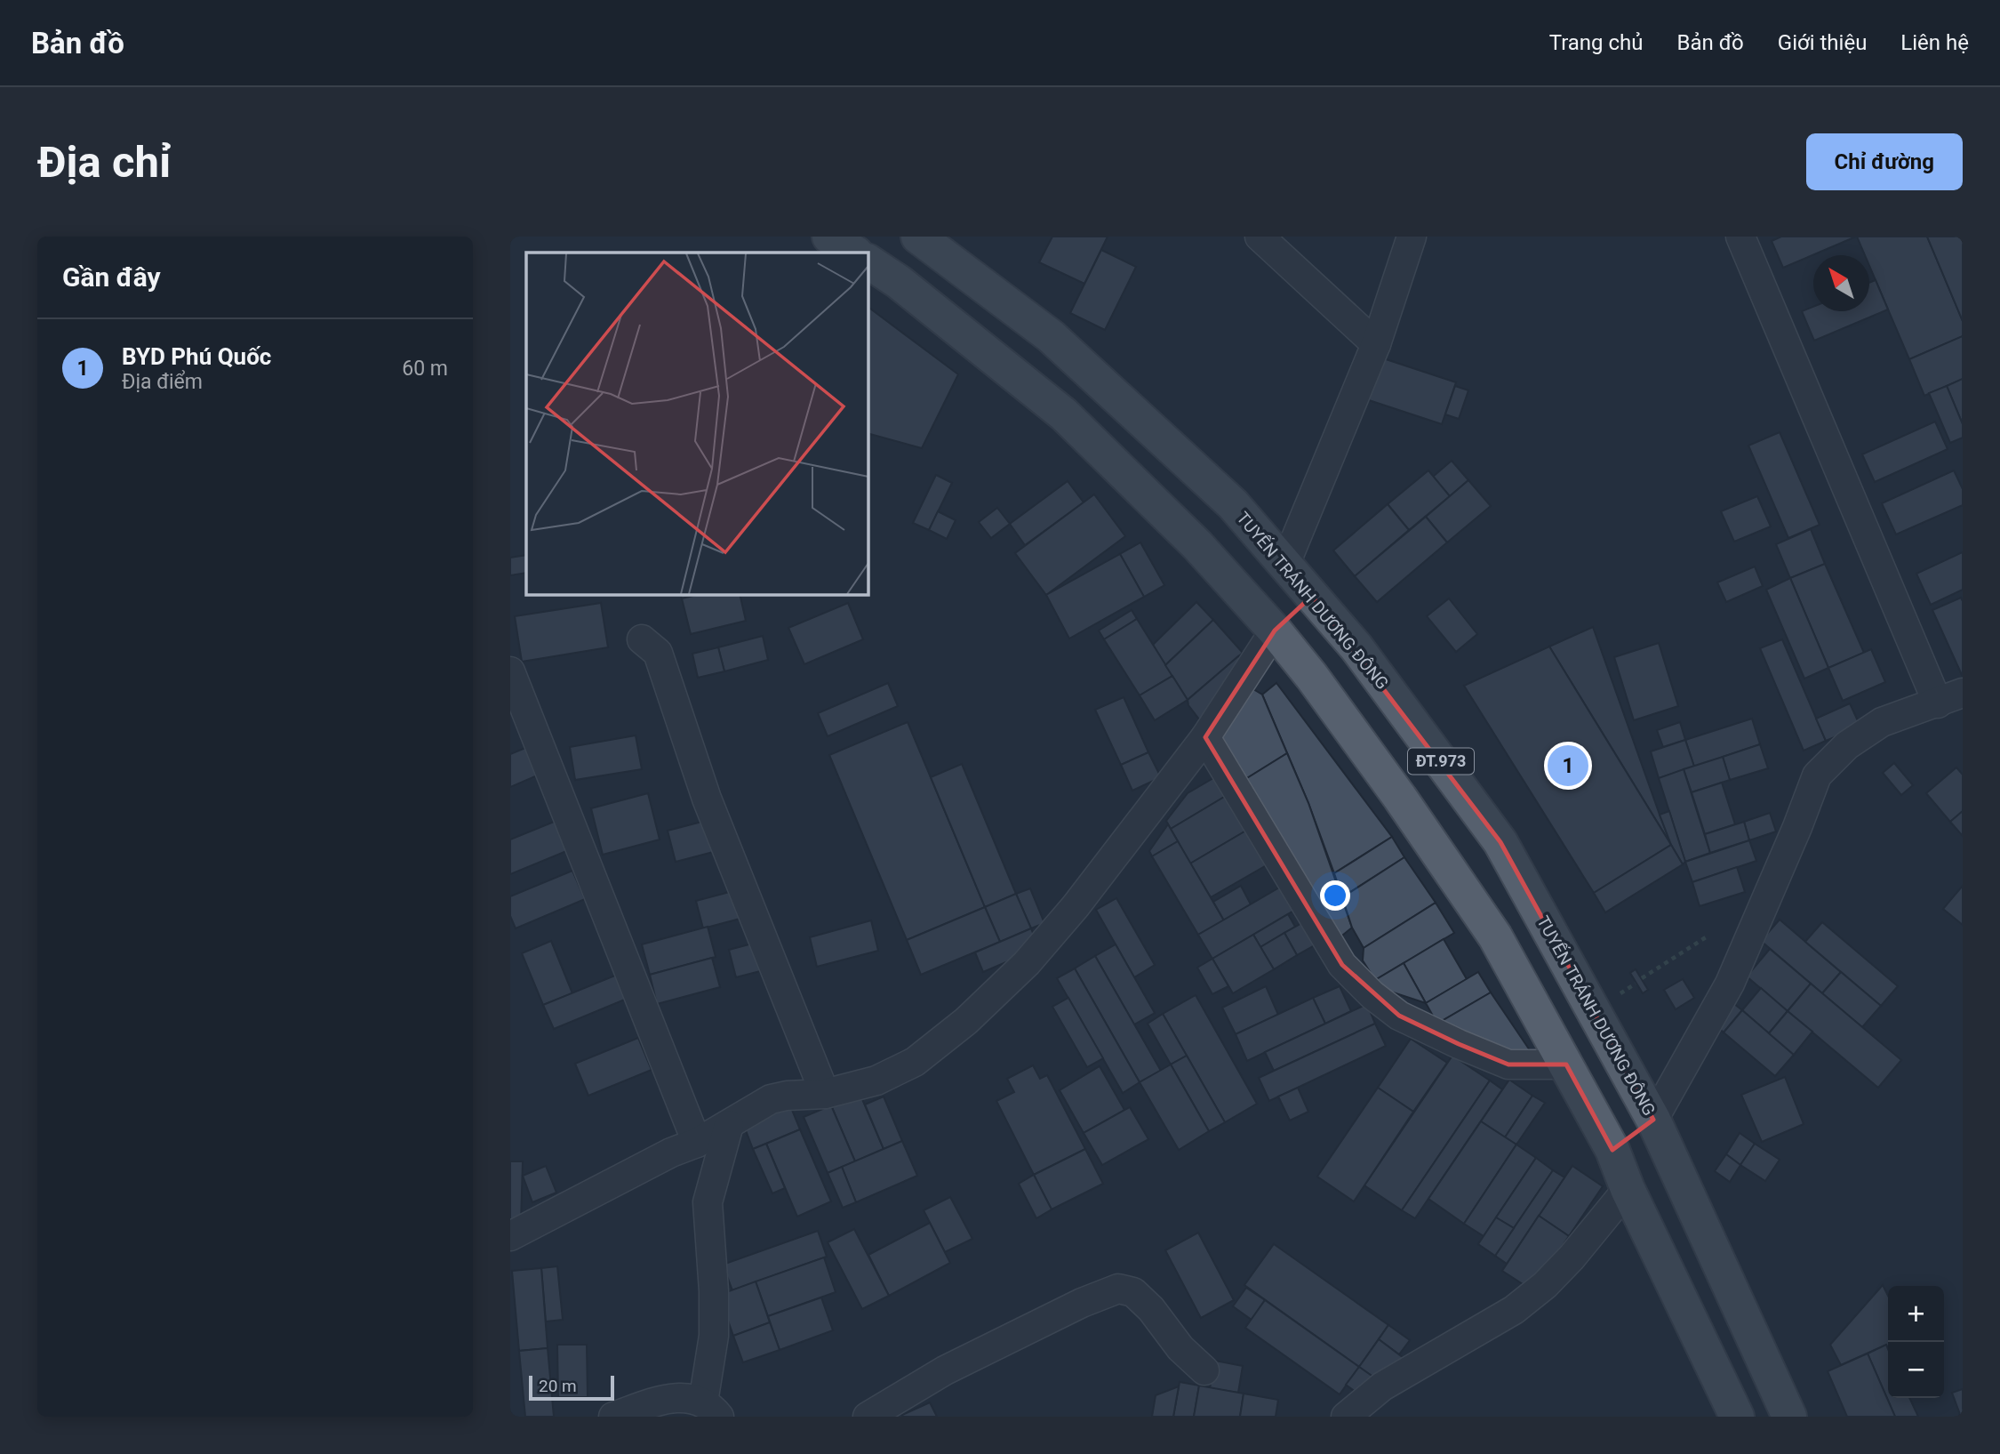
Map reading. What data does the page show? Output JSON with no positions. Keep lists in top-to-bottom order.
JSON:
{
  "streets": {
    "main road": ["TUYẾN TRÁNH DƯƠNG ĐÔNG", "ĐT.973"]
  },
  "scale_bar": "20 m",
  "north": "top left",
  "page": {
    "header": "Bản đồ",
    "nav": [
      "Trang chủ",
      "Bản đồ",
      "Giới thiệu",
      "Liên hệ"
    ],
    "buttons": "Chỉ đường",
    "title": "Địa chỉ",
    "heading": "Gần đây",
    "list": [
      {
        "mark": "1",
        "name": "BYD Phú Quốc",
        "note": "Địa điểm",
        "value": "60 m"
      }
    ],
    "pins": "1",
    "map_buttons": ["+", "−"],
    "scale": "20 m"
  }
}
